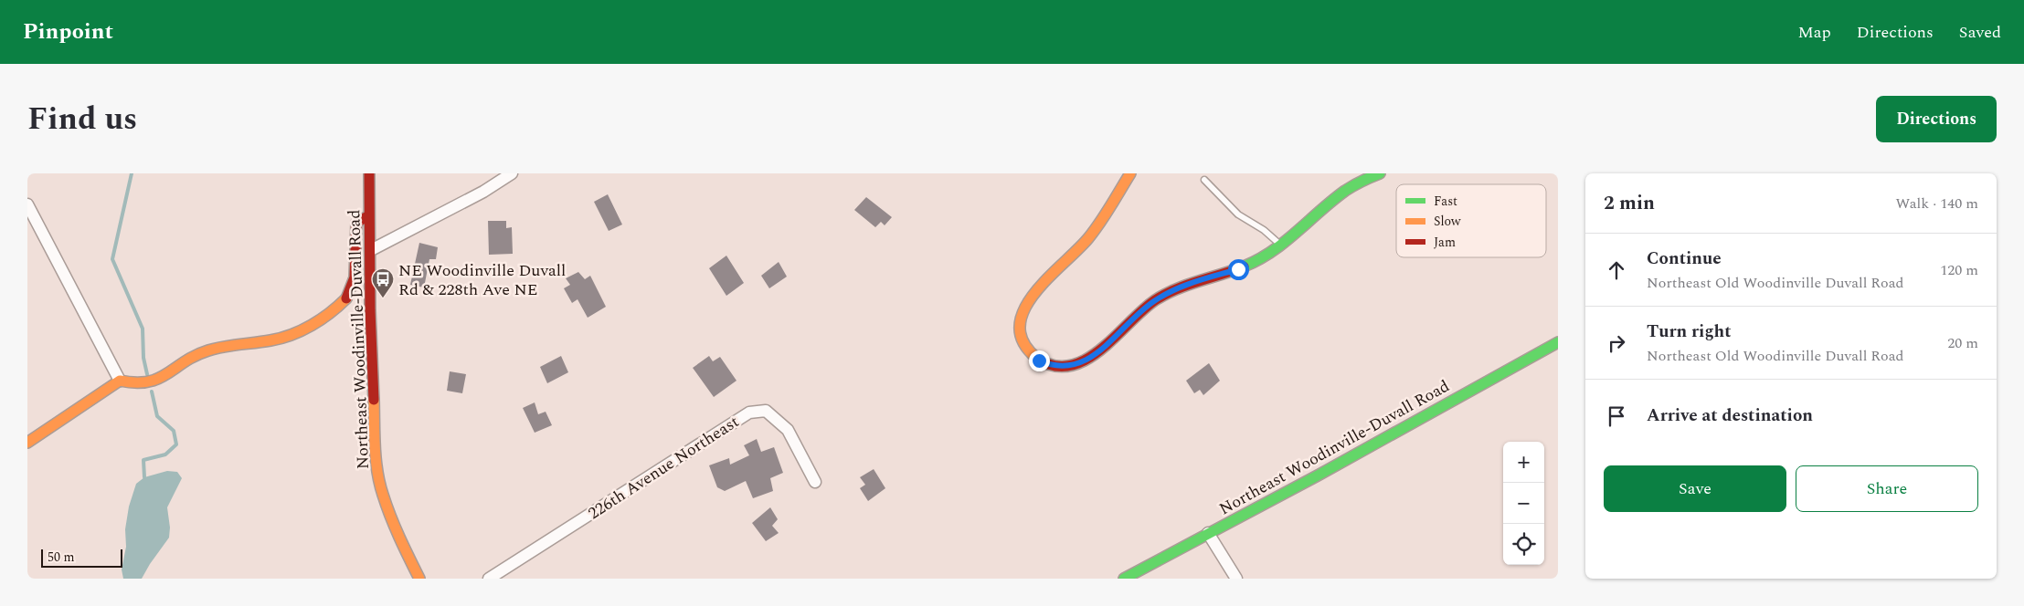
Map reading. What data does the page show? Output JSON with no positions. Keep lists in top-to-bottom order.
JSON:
{
  "streets": {
    "street": ["Northeast Woodinville-Duvall Road", "226th Avenue Northeast"]
  },
  "places": {
    "bus stop": ["NE Woodinville Duvall Rd & 228th Ave NE"]
  },
  "legend": ["Fast", "Slow", "Jam"],
  "scale_bar": "50 m",
  "page": {
    "header": "Pinpoint",
    "nav": ["Map", "Directions", "Saved"],
    "title": "Find us",
    "buttons": [
      "Directions",
      ["Save", "Share"]
    ],
    "heading": ["2 min", "Walk · 140 m"],
    "list": [
      ["Continue", "Northeast Old Woodinville Duvall Road", "120 m"],
      ["Turn right", "Northeast Old Woodinville Duvall Road", "20 m"],
      "Arrive at destination"
    ],
    "map_buttons": ["+", "−"],
    "scale": "50 m"
  }
}
